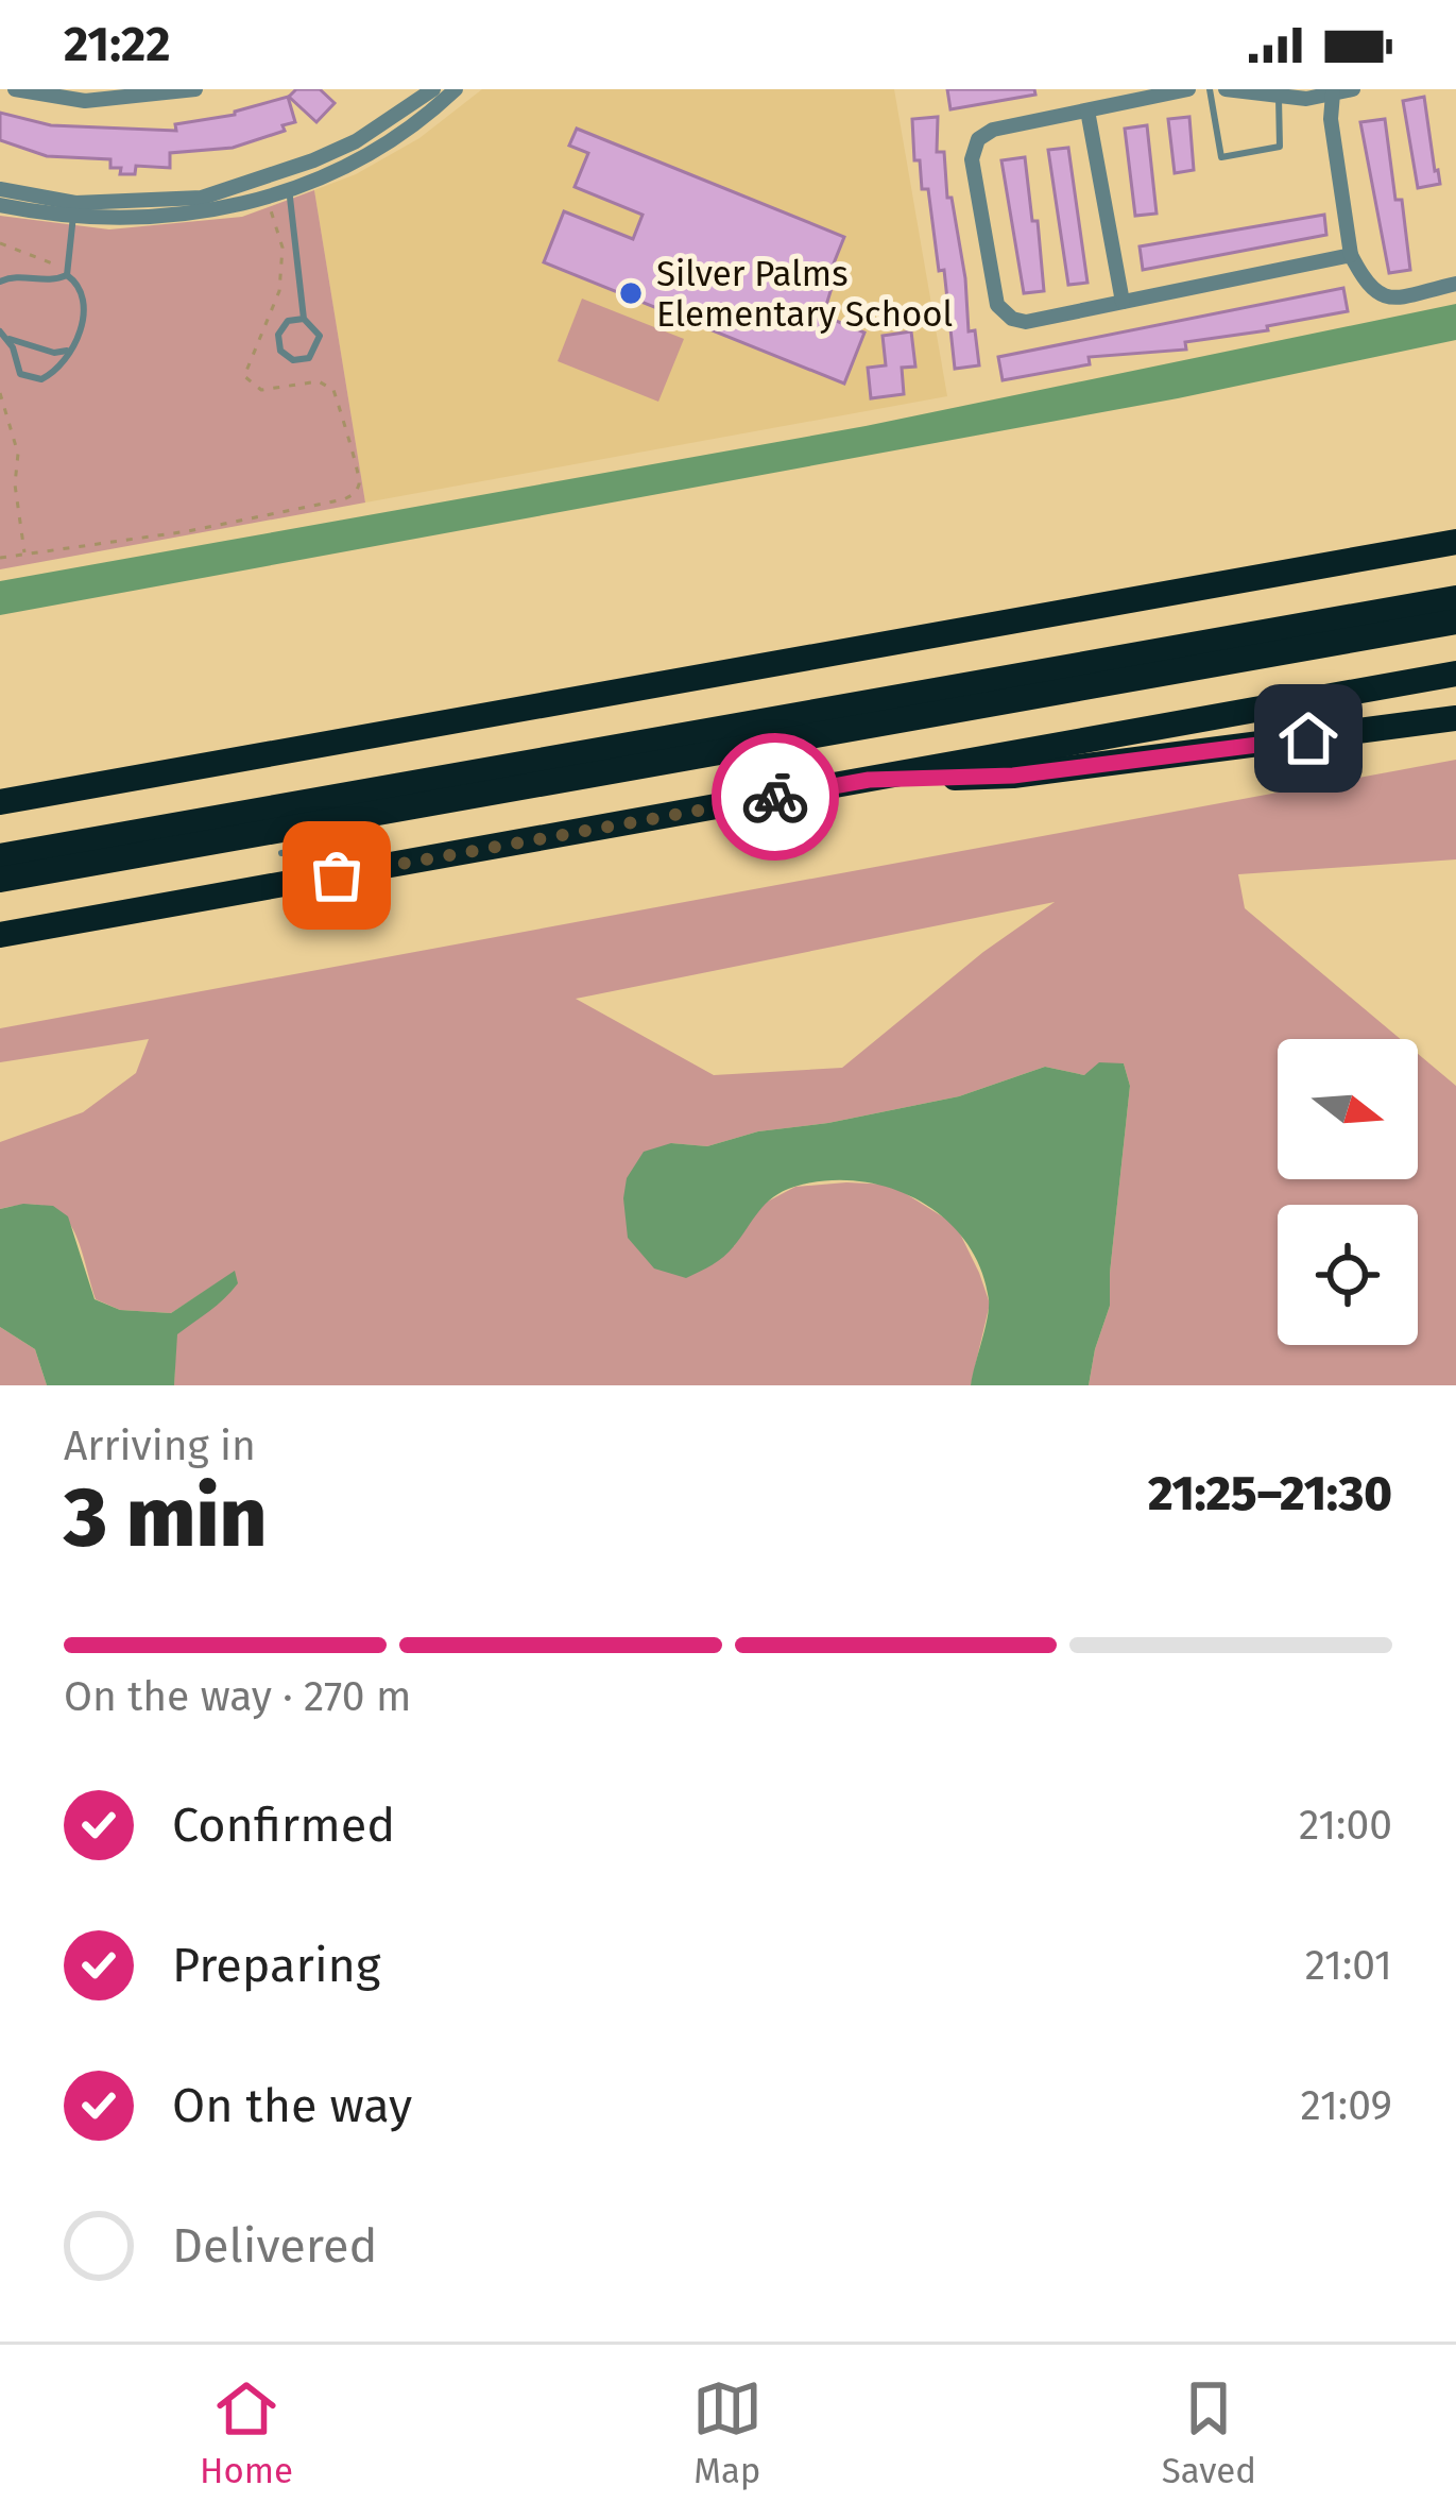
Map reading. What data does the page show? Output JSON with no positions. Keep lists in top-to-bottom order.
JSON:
{
  "places": ["Silver Palms Elementary School"],
  "north": "right",
  "page": {
    "status": "21:22",
    "heading": ["3 min", "Arriving in", "21:25–21:30"],
    "bar": "On the way · 270 m",
    "list": [
      ["Confirmed", "21:00"],
      ["Preparing", "21:01"],
      ["On the way", "21:09"],
      "Delivered"
    ],
    "tabs": ["Home", "Map", "Saved"]
  }
}
